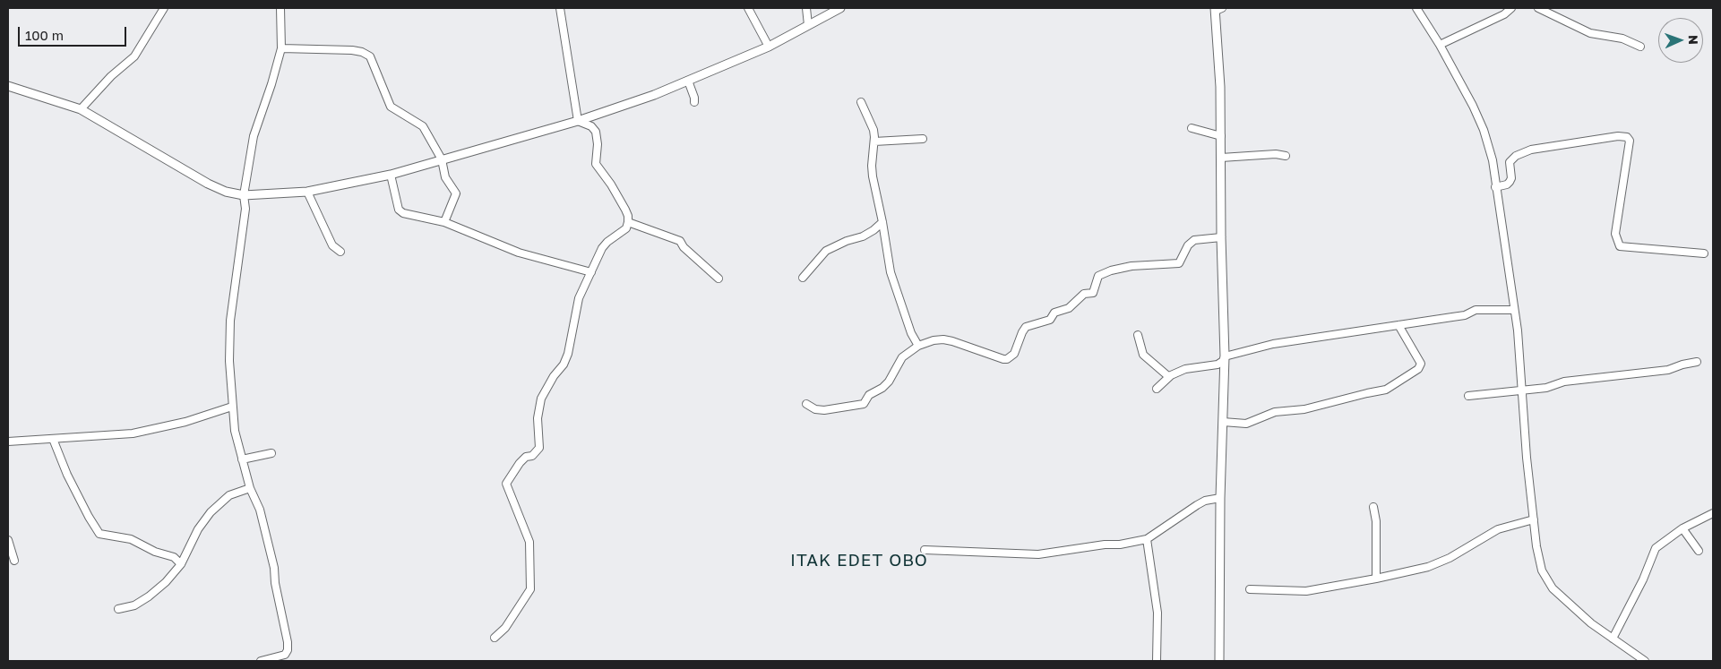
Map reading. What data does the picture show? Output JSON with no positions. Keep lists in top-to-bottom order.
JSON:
{
  "districts": ["ITAK EDET OBO"],
  "scale_bar": "100 m",
  "north": "right"
}
